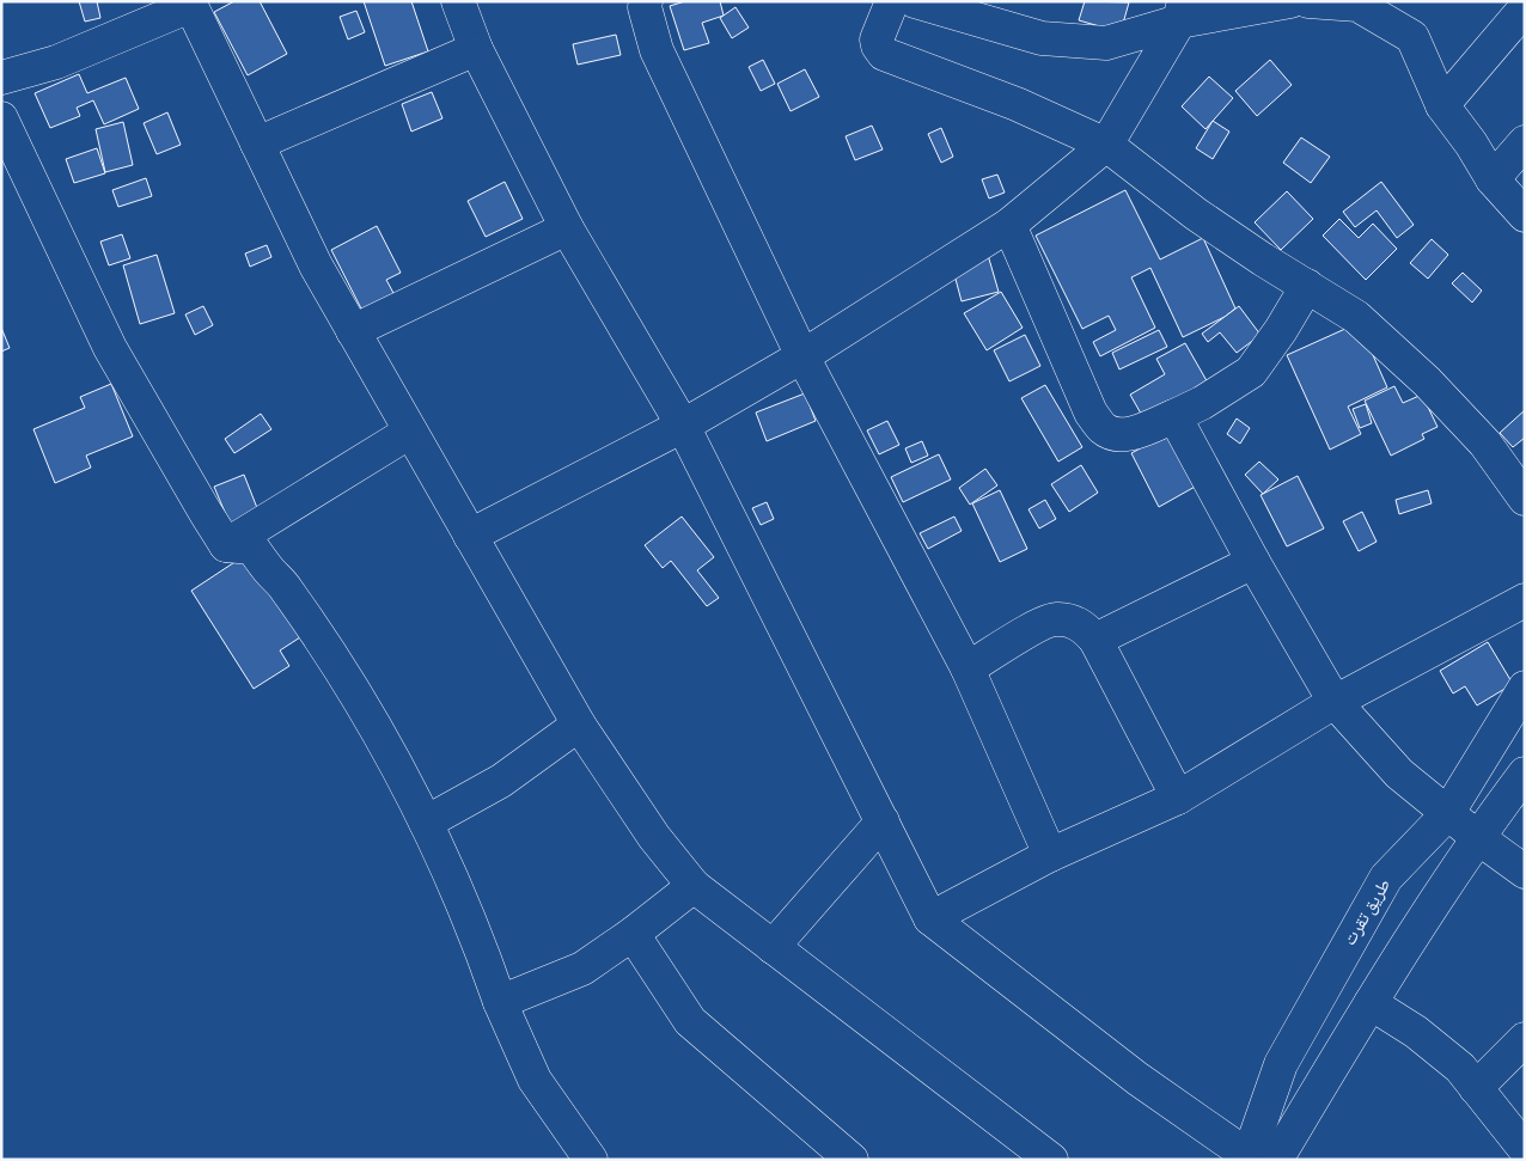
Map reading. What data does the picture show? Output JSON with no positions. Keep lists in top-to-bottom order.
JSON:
{
  "streets": {
    "street": ["طريق تقرت"]
  }
}
